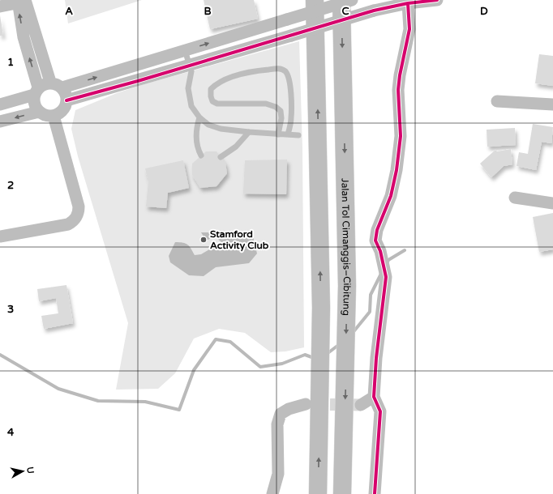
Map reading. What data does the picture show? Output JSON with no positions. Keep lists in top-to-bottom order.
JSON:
{
  "streets": {
    "highway": ["Jalan Tol Cimanggis–Cibitung"]
  },
  "places": ["Stamford Activity Club"],
  "north": "right",
  "grid": {
    "columns": [
      "A",
      "B",
      "C",
      "D"
    ],
    "rows": [
      "1",
      "2",
      "3",
      "4"
    ]
  }
}
